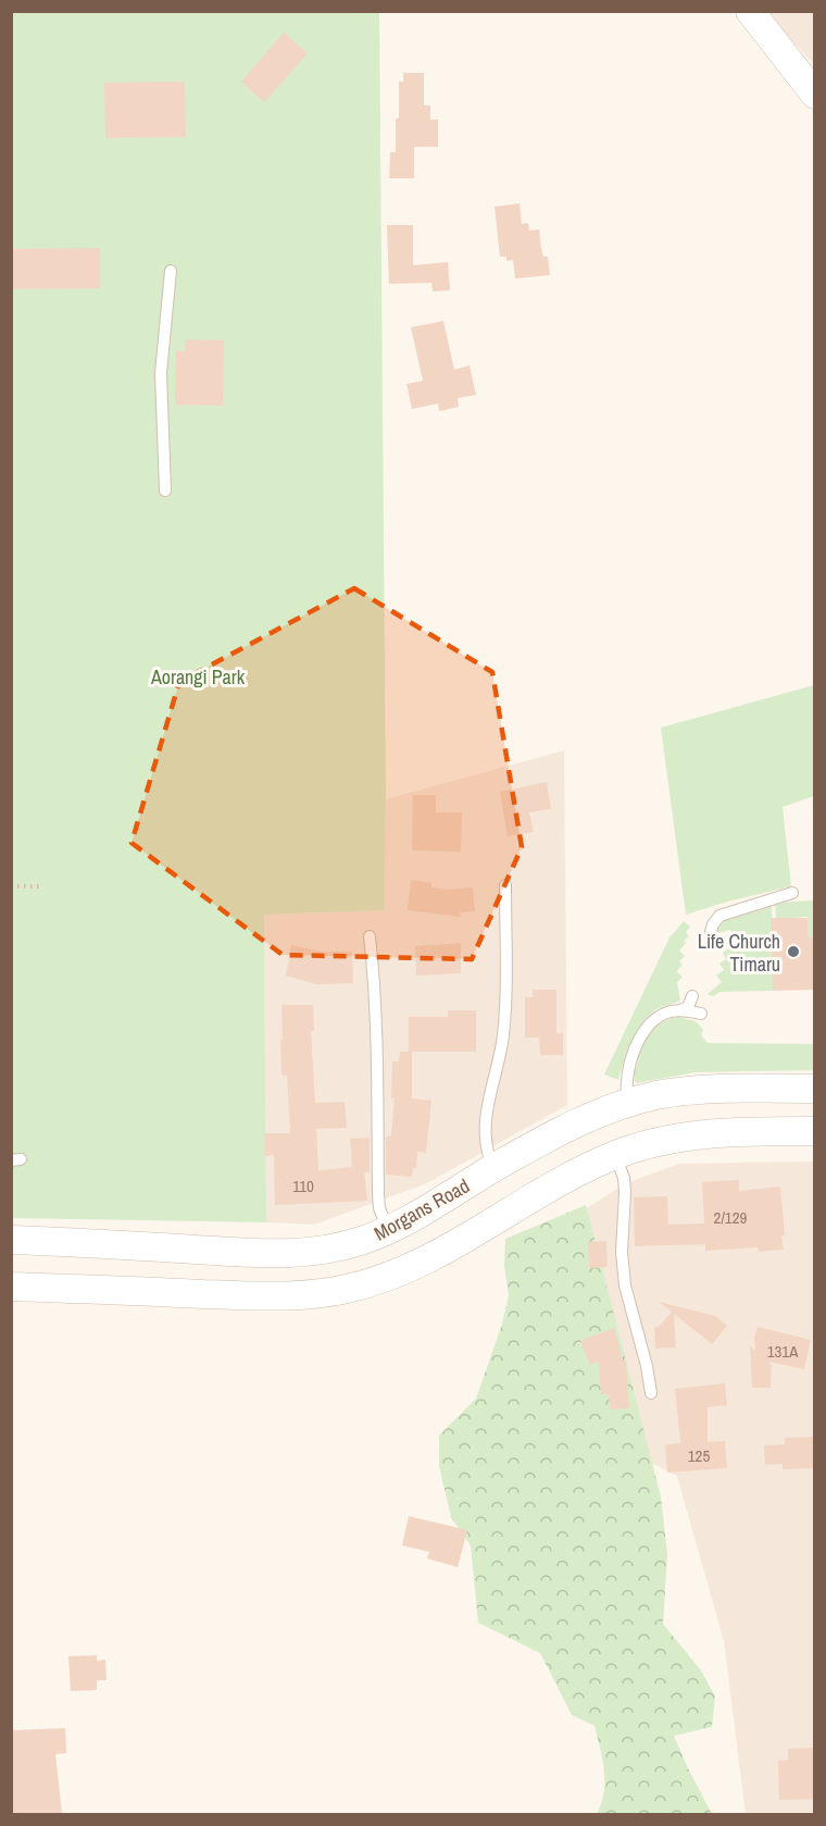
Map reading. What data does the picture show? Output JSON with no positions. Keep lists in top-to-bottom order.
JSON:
{
  "streets": {
    "street": ["Morgans Road"]
  },
  "parks": ["Aorangi Park"],
  "places": ["Life Church Timaru"],
  "house_numbers": [
    "110",
    "2/129",
    "131A",
    "125"
  ]
}
